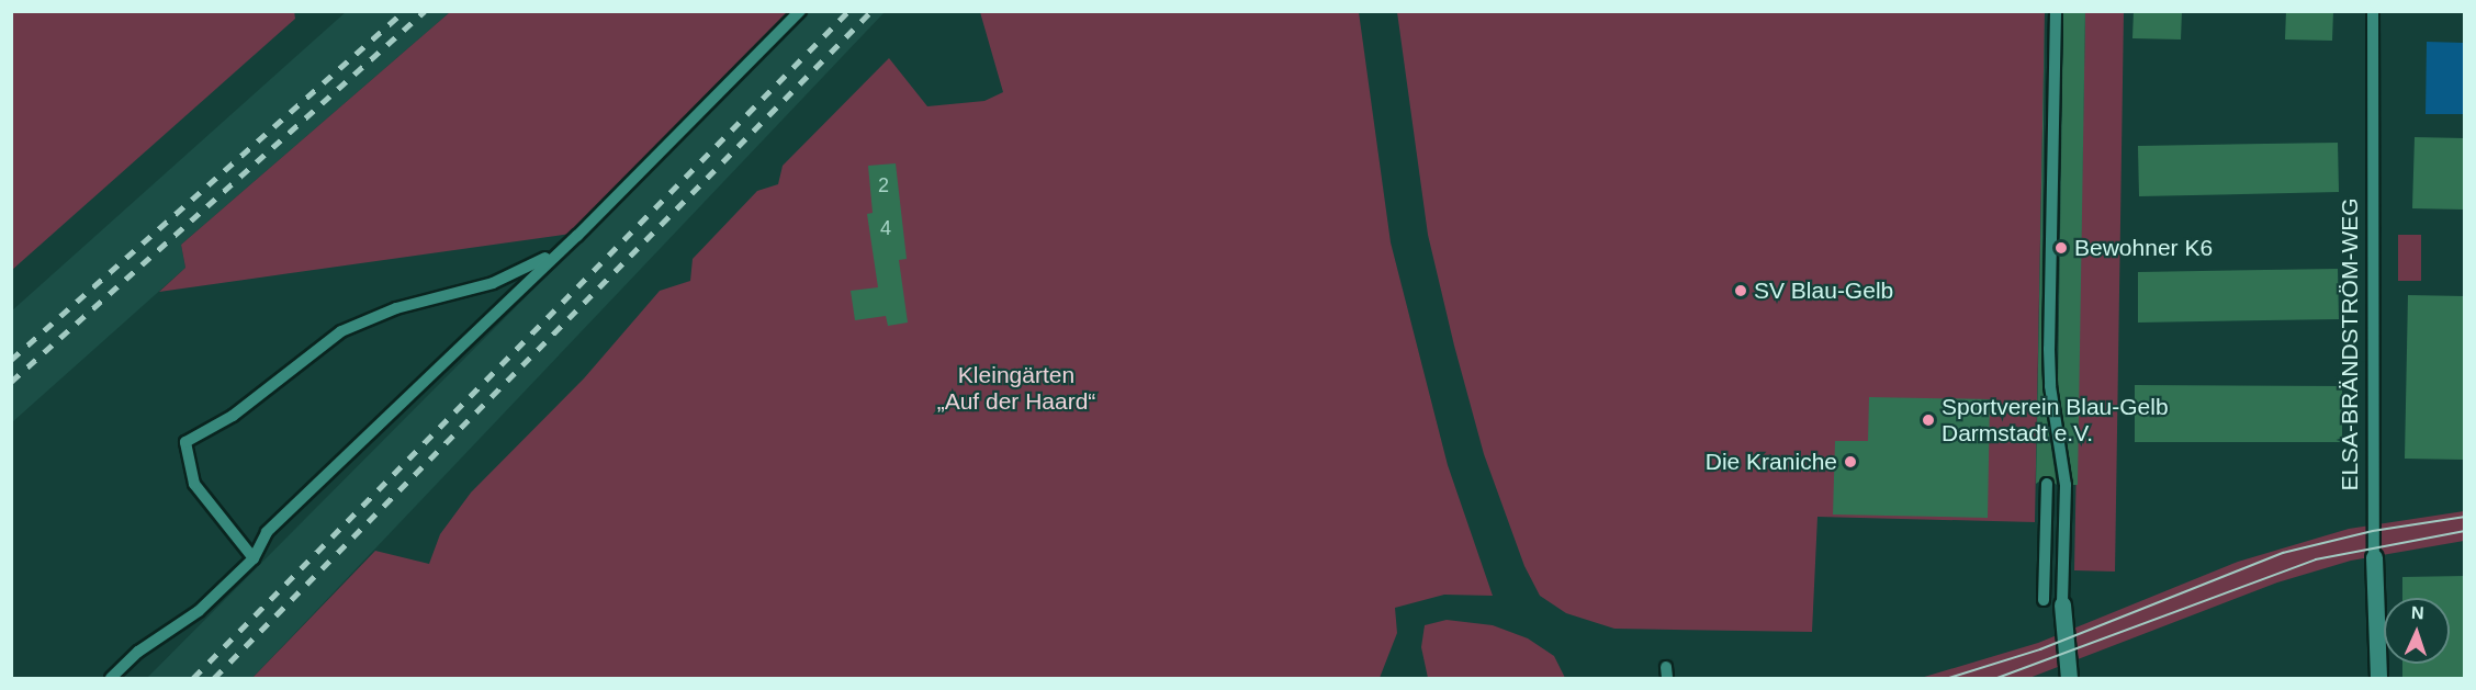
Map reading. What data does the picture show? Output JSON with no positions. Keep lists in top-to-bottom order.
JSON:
{
  "streets": {
    "street": ["ELSA-BRÄNDSTRÖM-WEG"]
  },
  "parks": ["Kleingärten „Auf der Haard“"],
  "places": [
    "Bewohner K6",
    "SV Blau-Gelb",
    "Sportverein Blau-Gelb Darmstadt e.V.",
    "Die Kraniche"
  ],
  "house_numbers": ["2", "4"],
  "north": "top"
}
